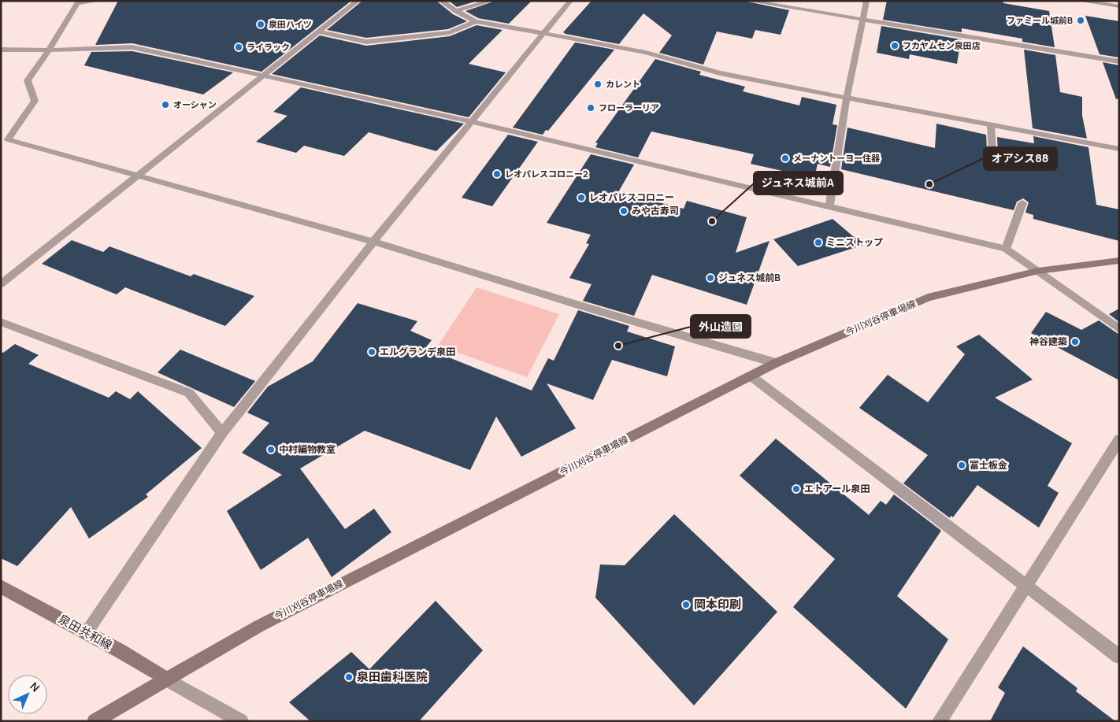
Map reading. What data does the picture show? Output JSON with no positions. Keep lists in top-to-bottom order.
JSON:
{
  "streets": {
    "main road": ["今川刈谷停車場線", "泉田共和線"]
  },
  "crossings": [
    ["今川刈谷停車場線", "泉田共和線"]
  ],
  "places": [
    "ファミール城前B",
    "泉田ハイツ",
    "フカヤムセン泉田店",
    "ライラック",
    "カレント",
    "オーシャン",
    "フローラーリア",
    "メーナントーヨー住器",
    "レオパレスコロニー2",
    "オアシス88",
    "レオパレスコロニー",
    "みや古寿司",
    "ジュネス城前A",
    "ミニストップ",
    "ジュネス城前B",
    "神谷建築",
    "外山造園",
    "エルグランデ泉田",
    "中村編物教室",
    "富士板金",
    "エトアール泉田",
    "岡本印刷",
    "泉田歯科医院"
  ],
  "north": "top right"
}
